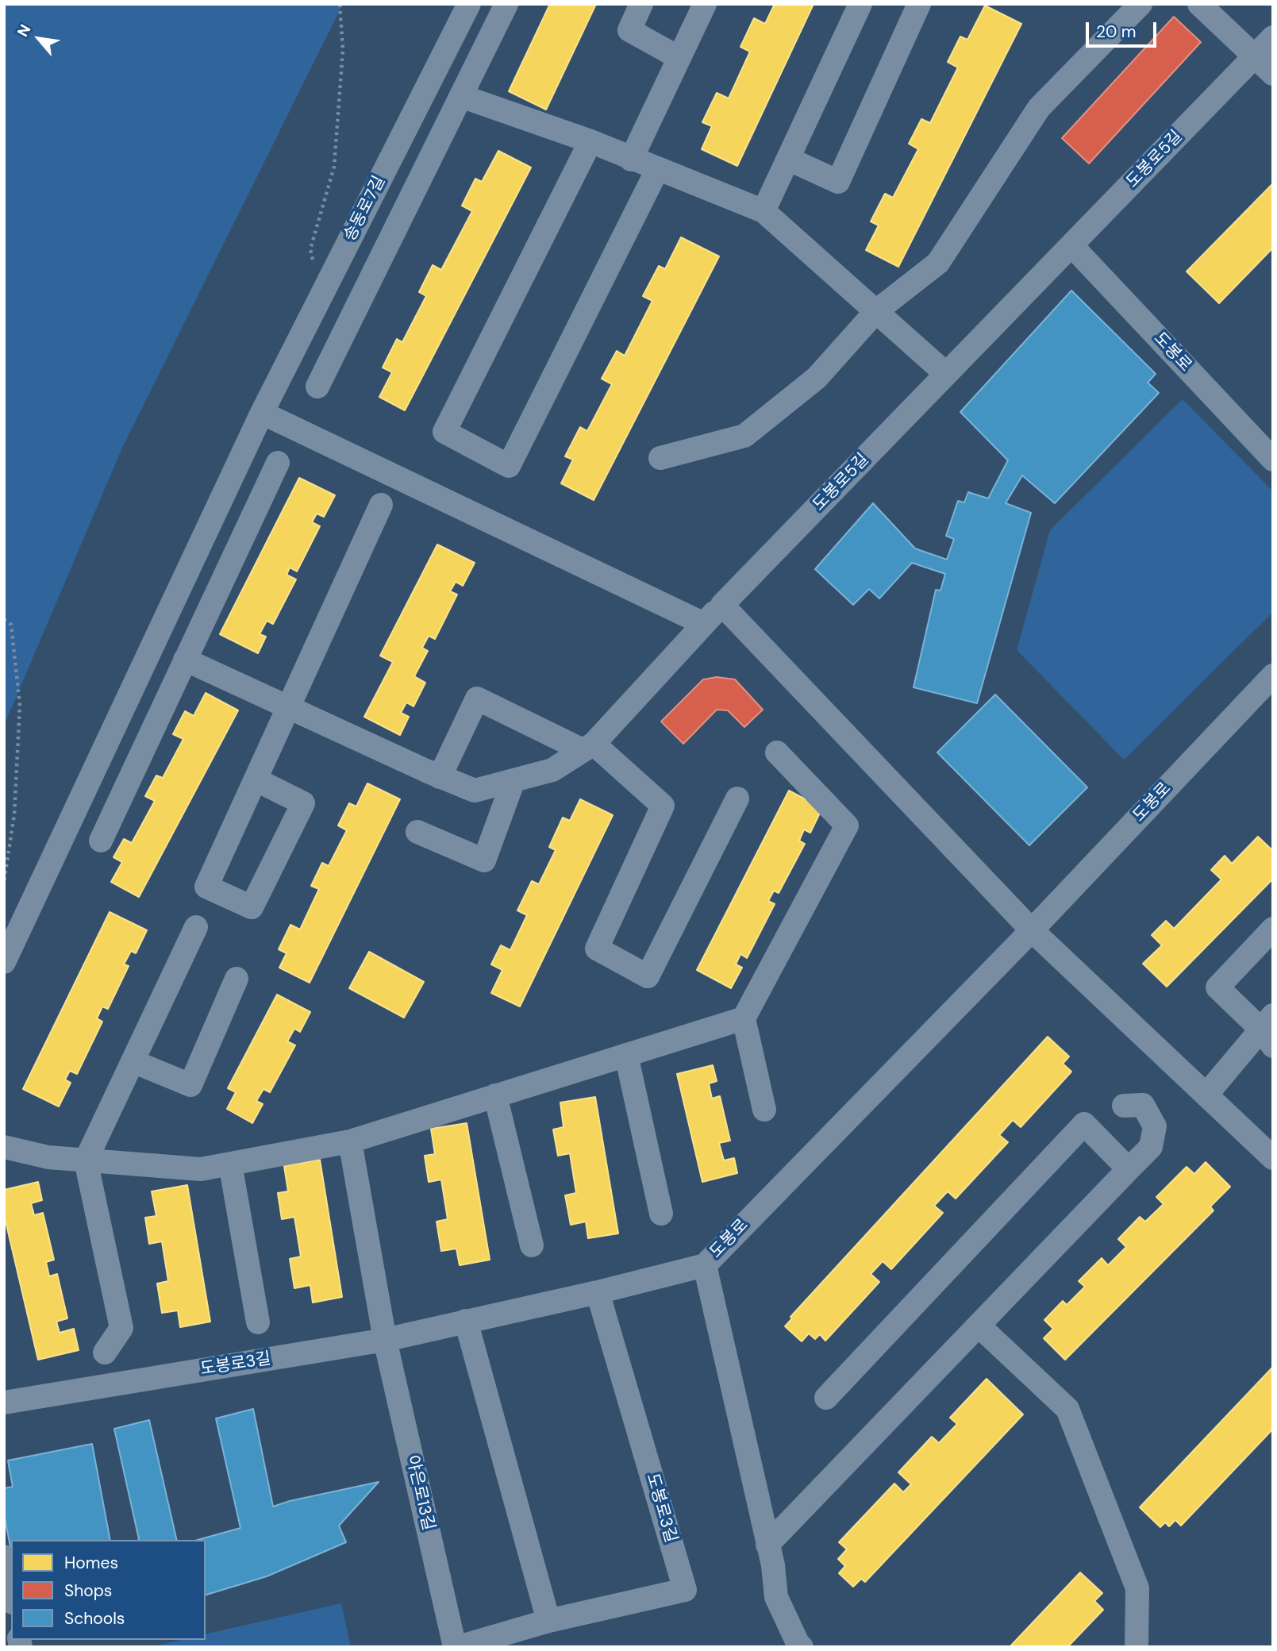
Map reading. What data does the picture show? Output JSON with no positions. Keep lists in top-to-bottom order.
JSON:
{
  "streets": {
    "street": [
      "도봉로5길",
      "송동로7길",
      "도봉로",
      "도봉로3길",
      "야은로13길"
    ]
  },
  "crossings": [
    ["도봉로5길", "도봉로"],
    ["도봉로", "도봉로3길"],
    ["도봉로3길", "야은로13길"]
  ],
  "legend": ["Homes", "Shops", "Schools"],
  "scale_bar": "20 m",
  "north": "top left"
}
